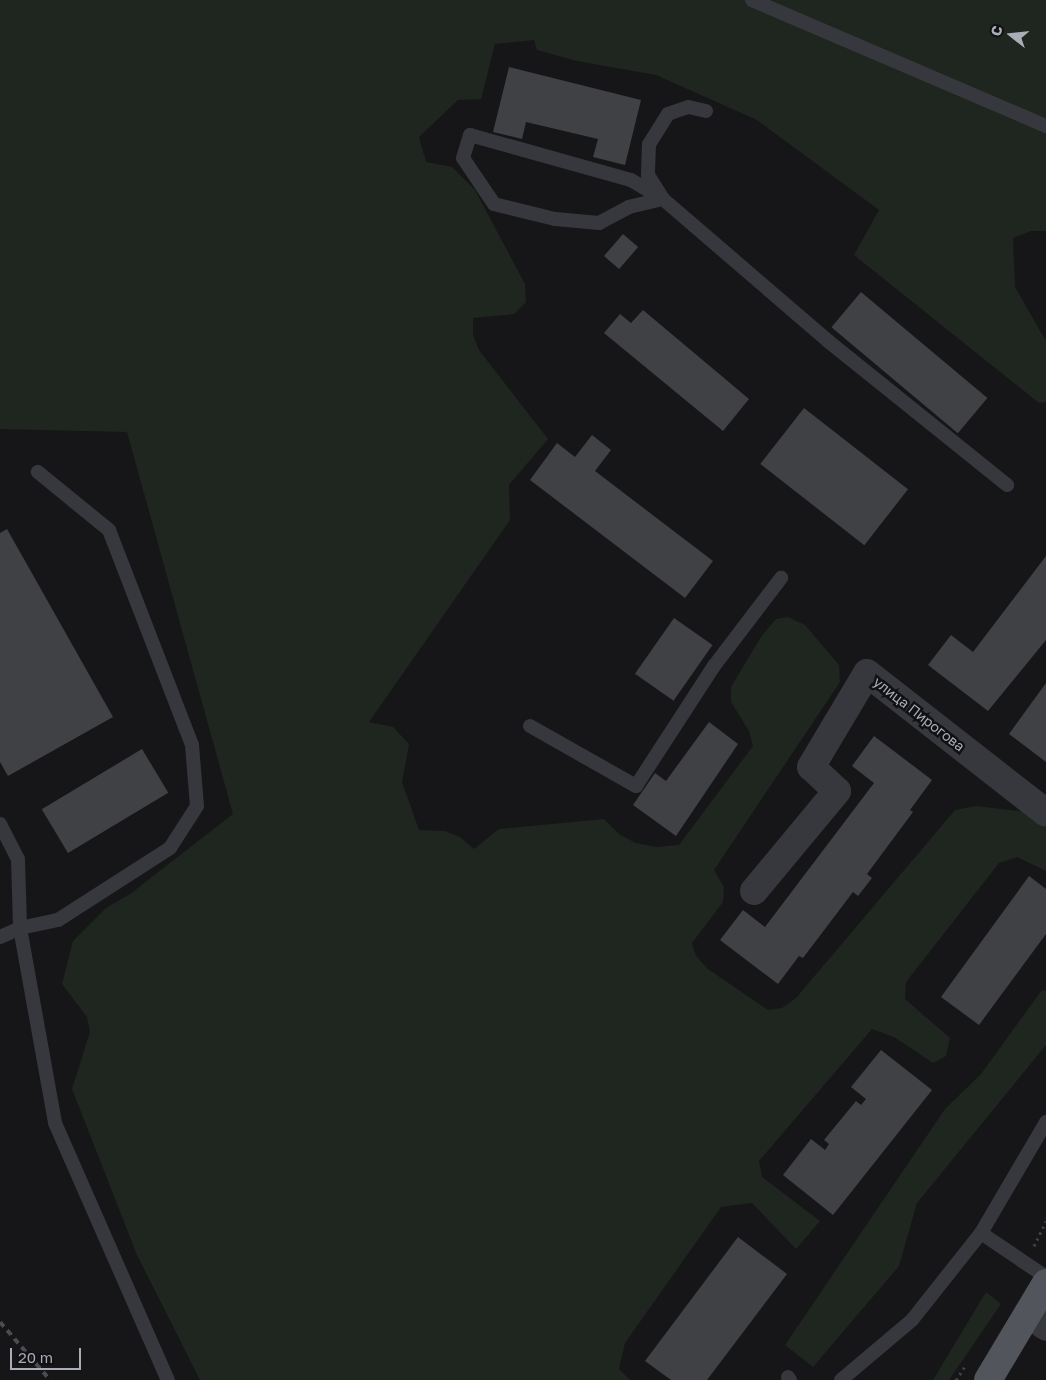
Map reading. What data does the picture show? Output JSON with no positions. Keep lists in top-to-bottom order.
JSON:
{
  "streets": {
    "street": ["улица Пирогова"]
  },
  "scale_bar": "20 m",
  "north": "left"
}
